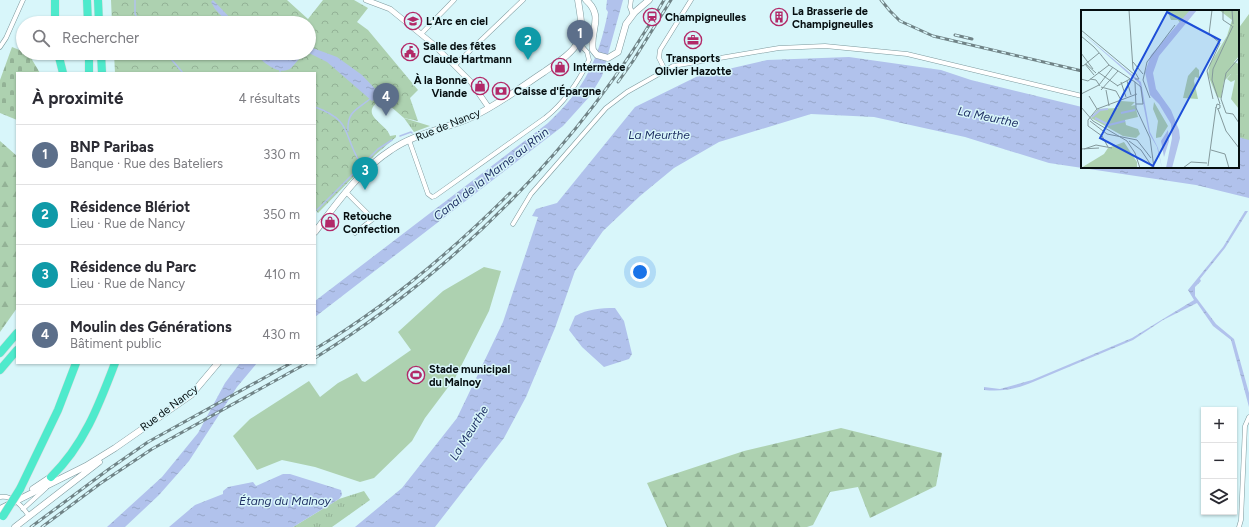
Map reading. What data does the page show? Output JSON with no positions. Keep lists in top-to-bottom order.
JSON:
{
  "streets": {
    "main road": ["Rue de Nancy"]
  },
  "water": ["La Meurthe", "Canal de la Marne au Rhin", "Étang du Malnoy"],
  "places": {
    "station": ["Champigneulles"],
    "building": ["La Brasserie de Champigneulles"],
    "school or university": ["L'Arc en ciel"],
    "office": ["Transports Olivier Hazotte"],
    "public building": ["Salle des fêtes Claude Hartmann"],
    "shop": ["Intermède", "À la Bonne Viande", "Retouche Confection"],
    "bank": ["Caisse d'Épargne"],
    "sports": ["Stade municipal du Malnoy"]
  },
  "page": {
    "search": "Rechercher",
    "pins": [
      "1",
      "2",
      "4",
      "3"
    ],
    "heading": ["À proximité", "4 résultats"],
    "list": [
      {
        "mark": "1",
        "name": "BNP Paribas",
        "note": "Banque · Rue des Bateliers",
        "value": "330 m"
      },
      {
        "mark": "2",
        "name": "Résidence Blériot",
        "note": "Lieu · Rue de Nancy",
        "value": "350 m"
      },
      {
        "mark": "3",
        "name": "Résidence du Parc",
        "note": "Lieu · Rue de Nancy",
        "value": "410 m"
      },
      {
        "mark": "4",
        "name": "Moulin des Générations",
        "note": "Bâtiment public",
        "value": "430 m"
      }
    ],
    "map_buttons": ["+", "−"]
  }
}
